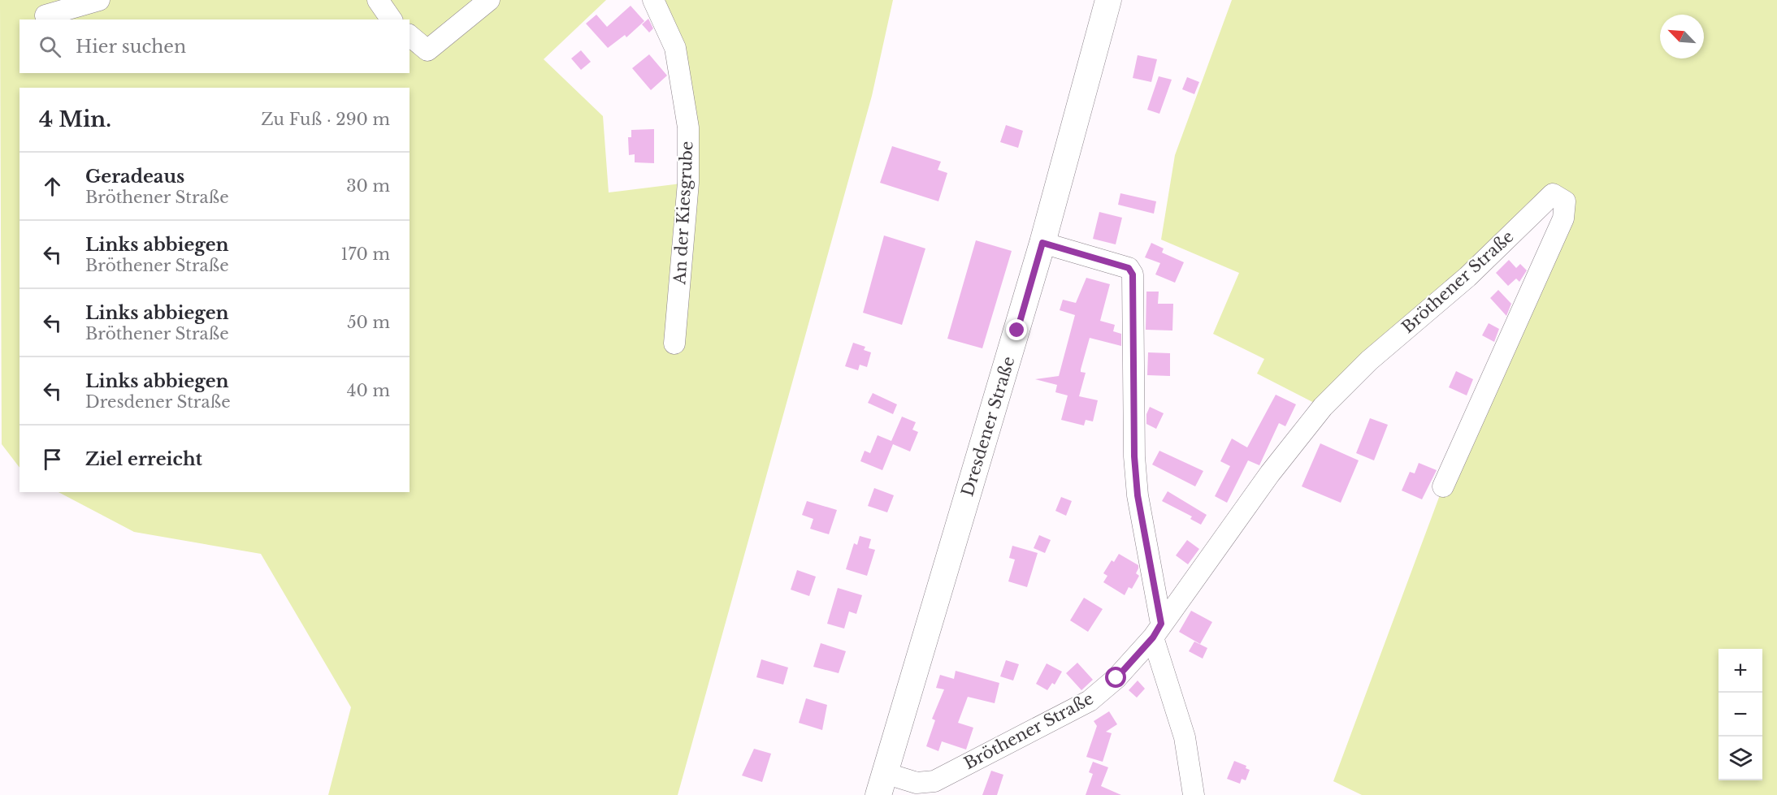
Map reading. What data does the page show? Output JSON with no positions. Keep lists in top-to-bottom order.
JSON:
{
  "streets": {
    "main road": ["Dresdener Straße"],
    "street": ["An der Kiesgrube", "Bröthener Straße"]
  },
  "crossings": [
    ["Bröthener Straße", "Dresdener Straße"]
  ],
  "north": "top left",
  "page": {
    "search": "Hier suchen",
    "heading": ["4 Min.", "Zu Fuß · 290 m"],
    "list": [
      ["Geradeaus", "Bröthener Straße", "30 m"],
      ["Links abbiegen", "Bröthener Straße", "170 m"],
      ["Links abbiegen", "Bröthener Straße", "50 m"],
      ["Links abbiegen", "Dresdener Straße", "40 m"],
      "Ziel erreicht"
    ],
    "map_buttons": ["+", "−"]
  }
}
